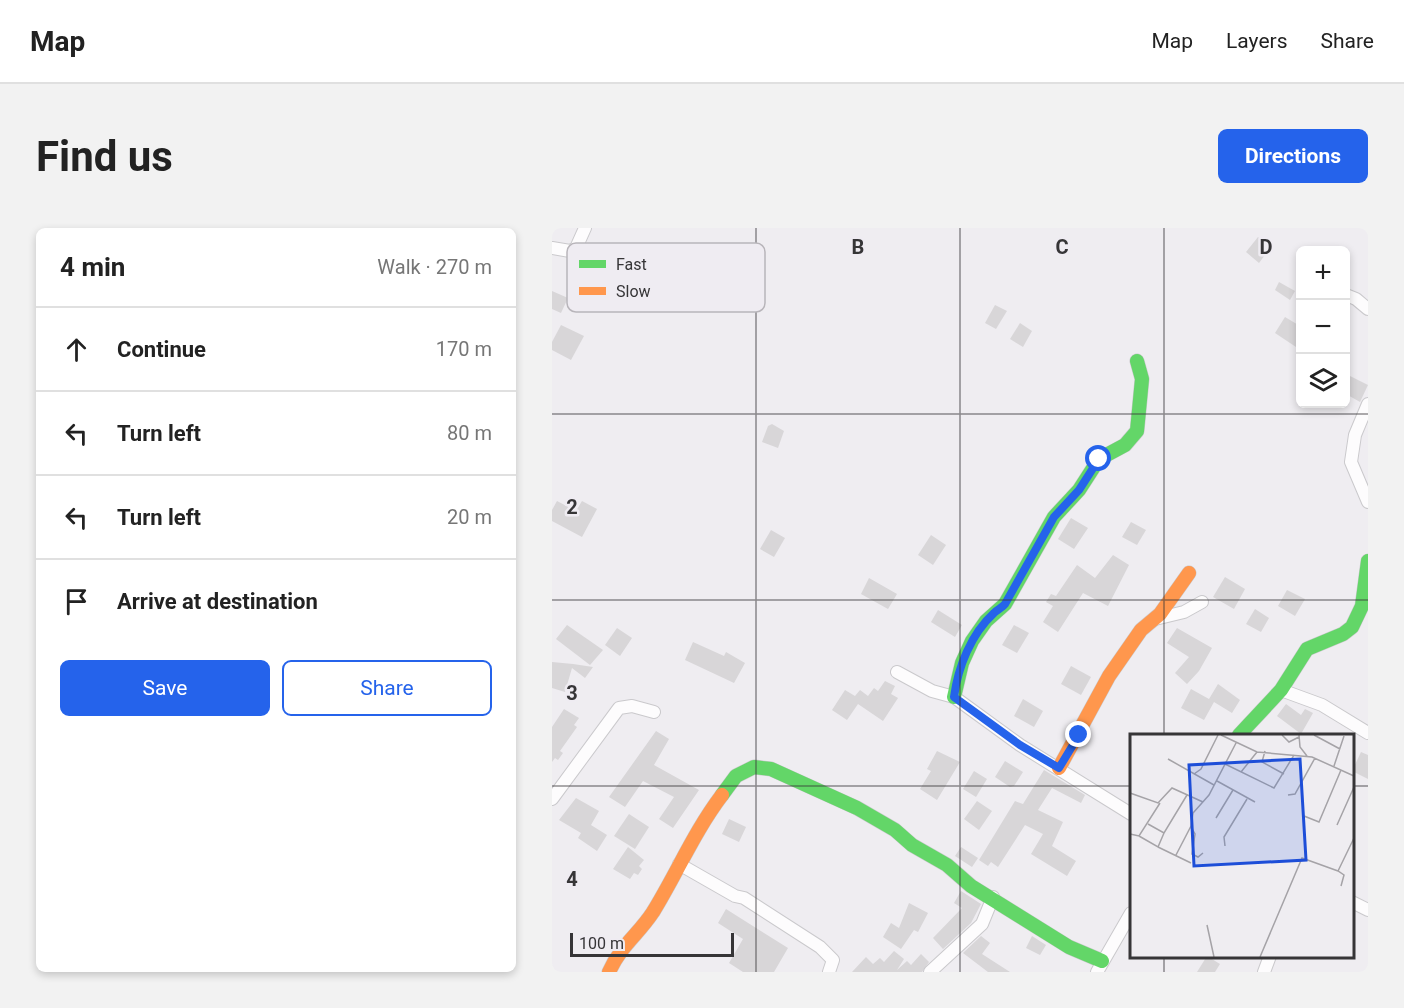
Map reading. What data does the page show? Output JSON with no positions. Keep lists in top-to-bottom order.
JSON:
{
  "legend": ["Fast", "Slow"],
  "scale_bar": "100 m",
  "page": {
    "header": "Map",
    "nav": ["Map", "Layers", "Share"],
    "buttons": [
      "Directions",
      ["Save", "Share"]
    ],
    "title": "Find us",
    "heading": ["4 min", "Walk · 270 m"],
    "map_buttons": ["+", "−"],
    "list": [
      ["Continue", "170 m"],
      ["Turn left", "80 m"],
      ["Turn left", "20 m"],
      "Arrive at destination"
    ],
    "scale": "100 m"
  },
  "grid": {
    "columns": ["B", "C", "D"],
    "rows": ["2", "3", "4"]
  }
}
